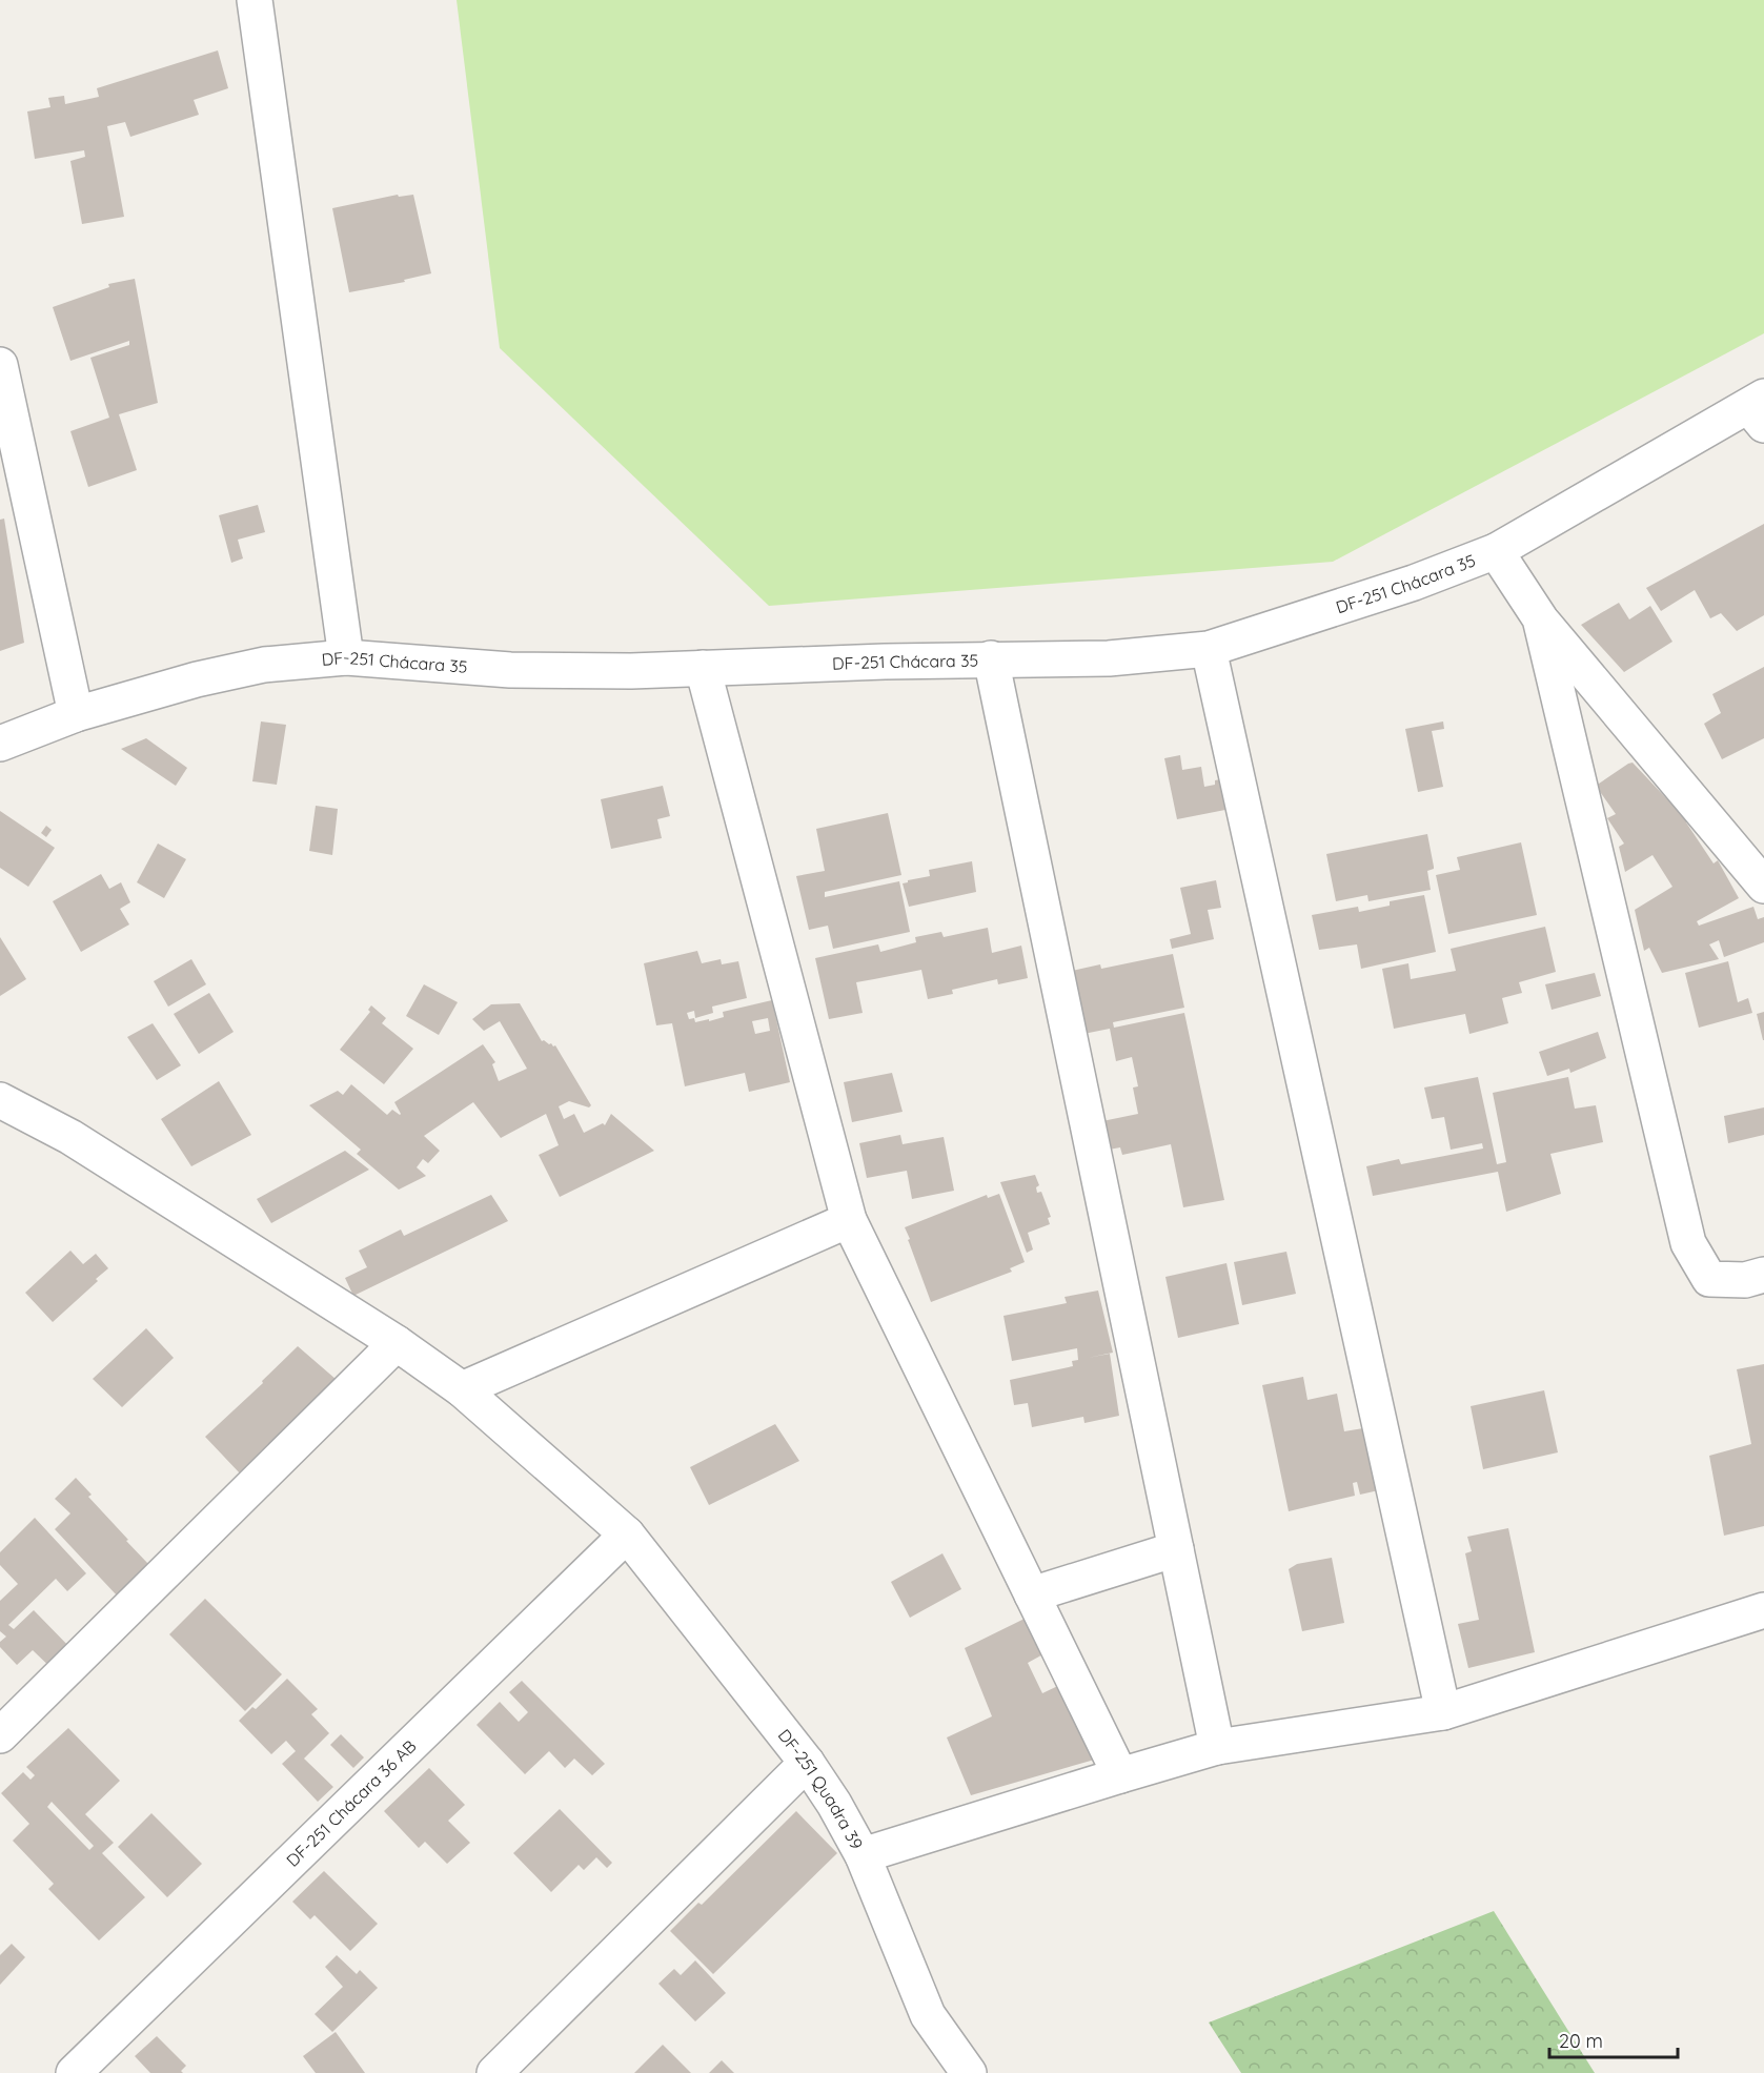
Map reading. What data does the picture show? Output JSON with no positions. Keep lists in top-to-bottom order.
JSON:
{
  "streets": {
    "street": ["DF-251 Chácara 35", "DF-251 Quadra 39", "DF-251 Chácara 36 AB"]
  },
  "crossings": [
    ["DF-251 Quadra 39", "DF-251 Chácara 36 AB"]
  ],
  "scale_bar": "20 m"
}
